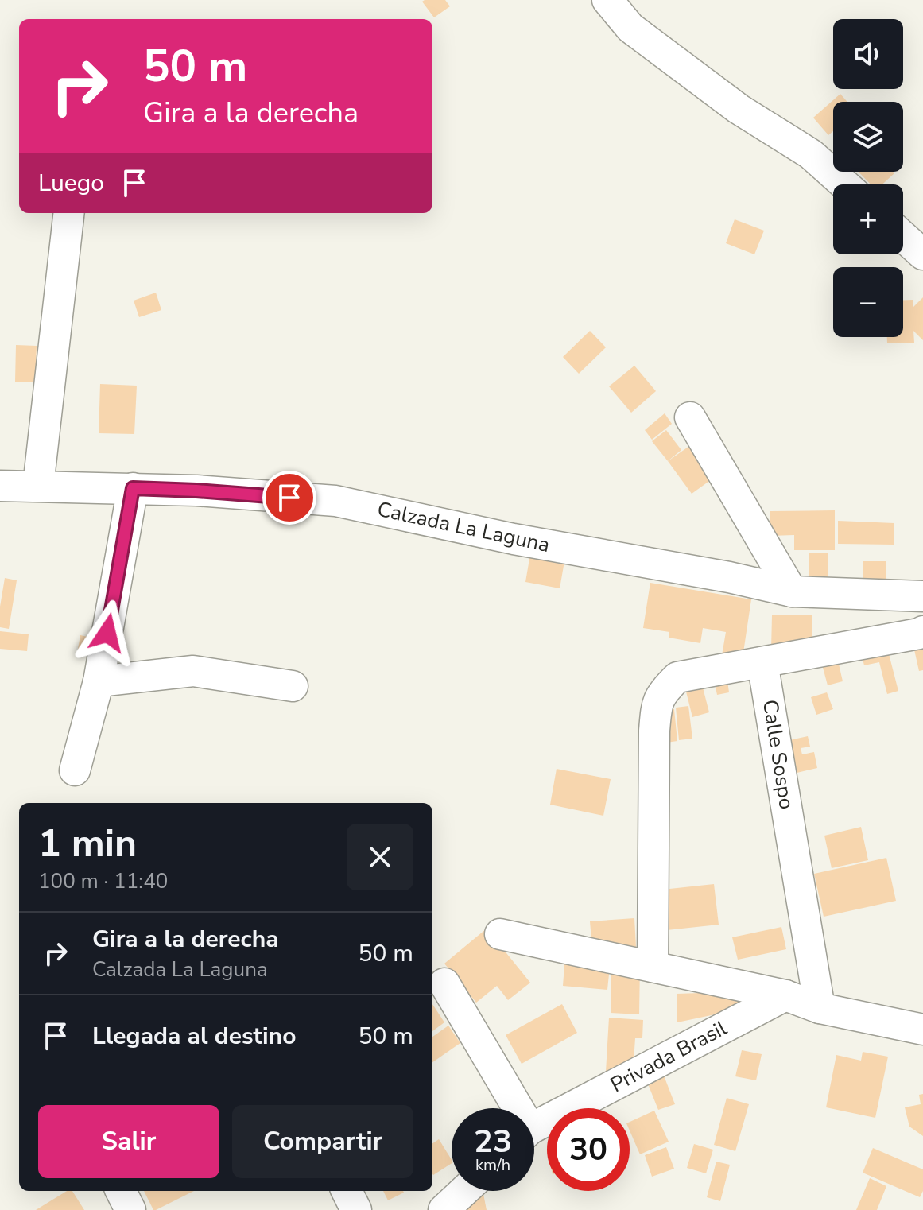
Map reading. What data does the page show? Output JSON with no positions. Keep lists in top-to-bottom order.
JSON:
{
  "streets": {
    "street": ["Calzada La Laguna", "Calle Sospo", "Privada Brasil"]
  },
  "page": {
    "map_buttons": ["+", "−"],
    "turn": ["50 m", "Gira a la derecha"],
    "then": "Luego",
    "heading": ["1 min", "100 m · 11:40"],
    "list": [
      {
        "name": "Gira a la derecha",
        "note": "Calzada La Laguna",
        "value": "50 m"
      },
      {
        "name": "Llegada al destino",
        "value": "50 m"
      }
    ],
    "buttons": ["Salir", "Compartir"],
    "speed": "23 km/h",
    "limit": "30"
  }
}
